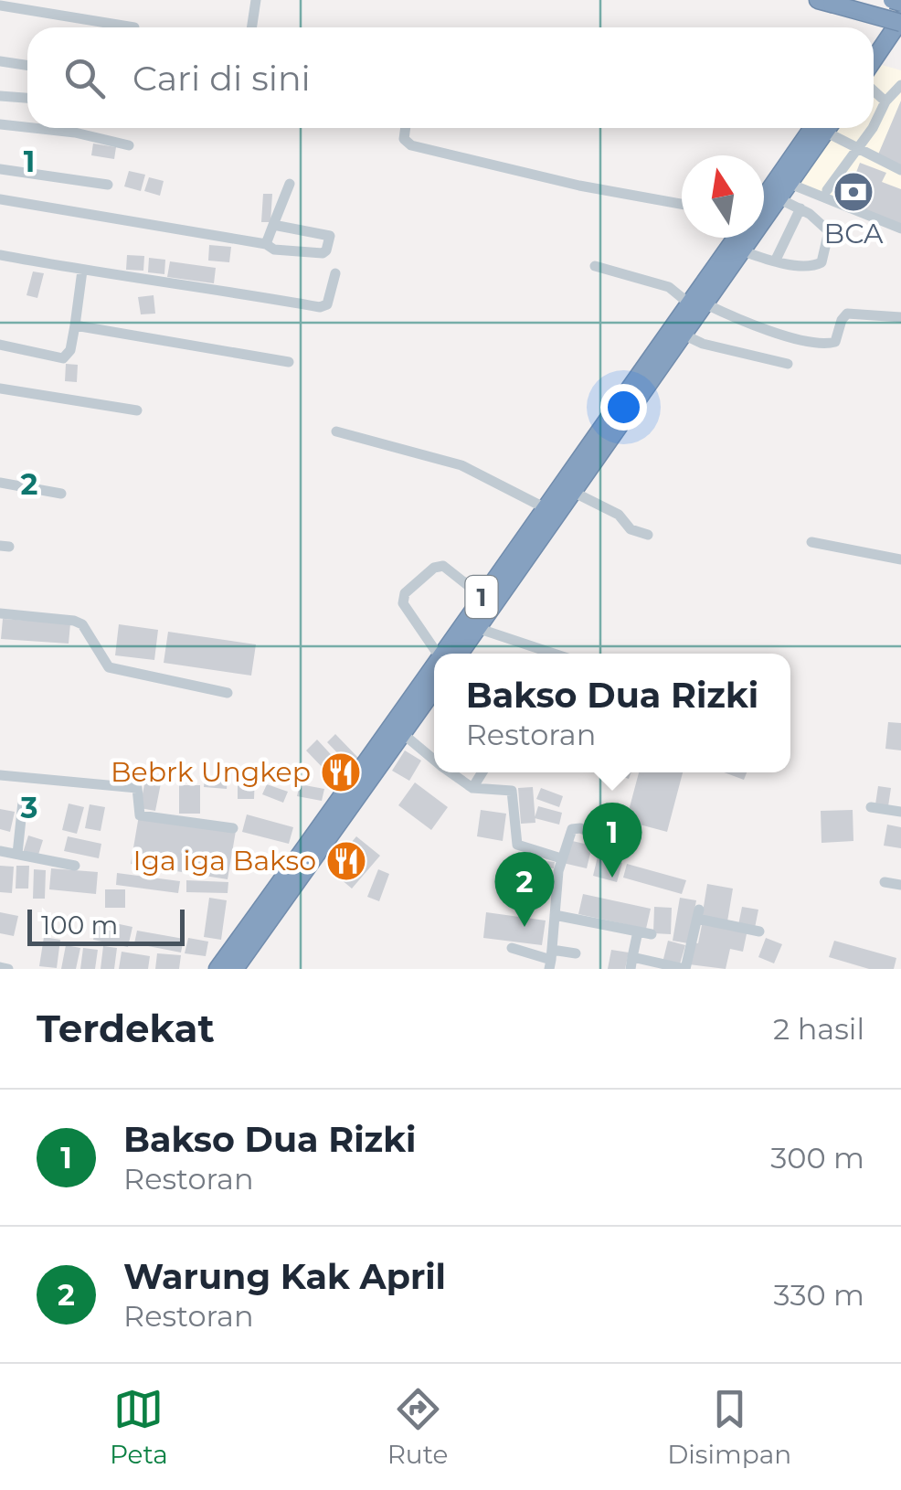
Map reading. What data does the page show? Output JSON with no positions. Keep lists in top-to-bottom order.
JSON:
{
  "streets": {
    "highway": ["1"]
  },
  "places": {
    "bank": ["BCA"],
    "restaurant": ["Bebrk Ungkep", "Iga iga Bakso"]
  },
  "scale_bar": "100 m",
  "north": "top",
  "page": {
    "search": "Cari di sini",
    "popup": ["Bakso Dua Rizki", "Restoran"],
    "pins": ["1", "2"],
    "scale": "100 m",
    "heading": ["Terdekat", "2 hasil"],
    "list": [
      {
        "mark": "1",
        "name": "Bakso Dua Rizki",
        "note": "Restoran",
        "value": "300 m"
      },
      {
        "mark": "2",
        "name": "Warung Kak April",
        "note": "Restoran",
        "value": "330 m"
      }
    ],
    "nav": ["Peta", "Rute", "Disimpan"]
  },
  "grid": {
    "rows": ["1", "2", "3"]
  }
}
